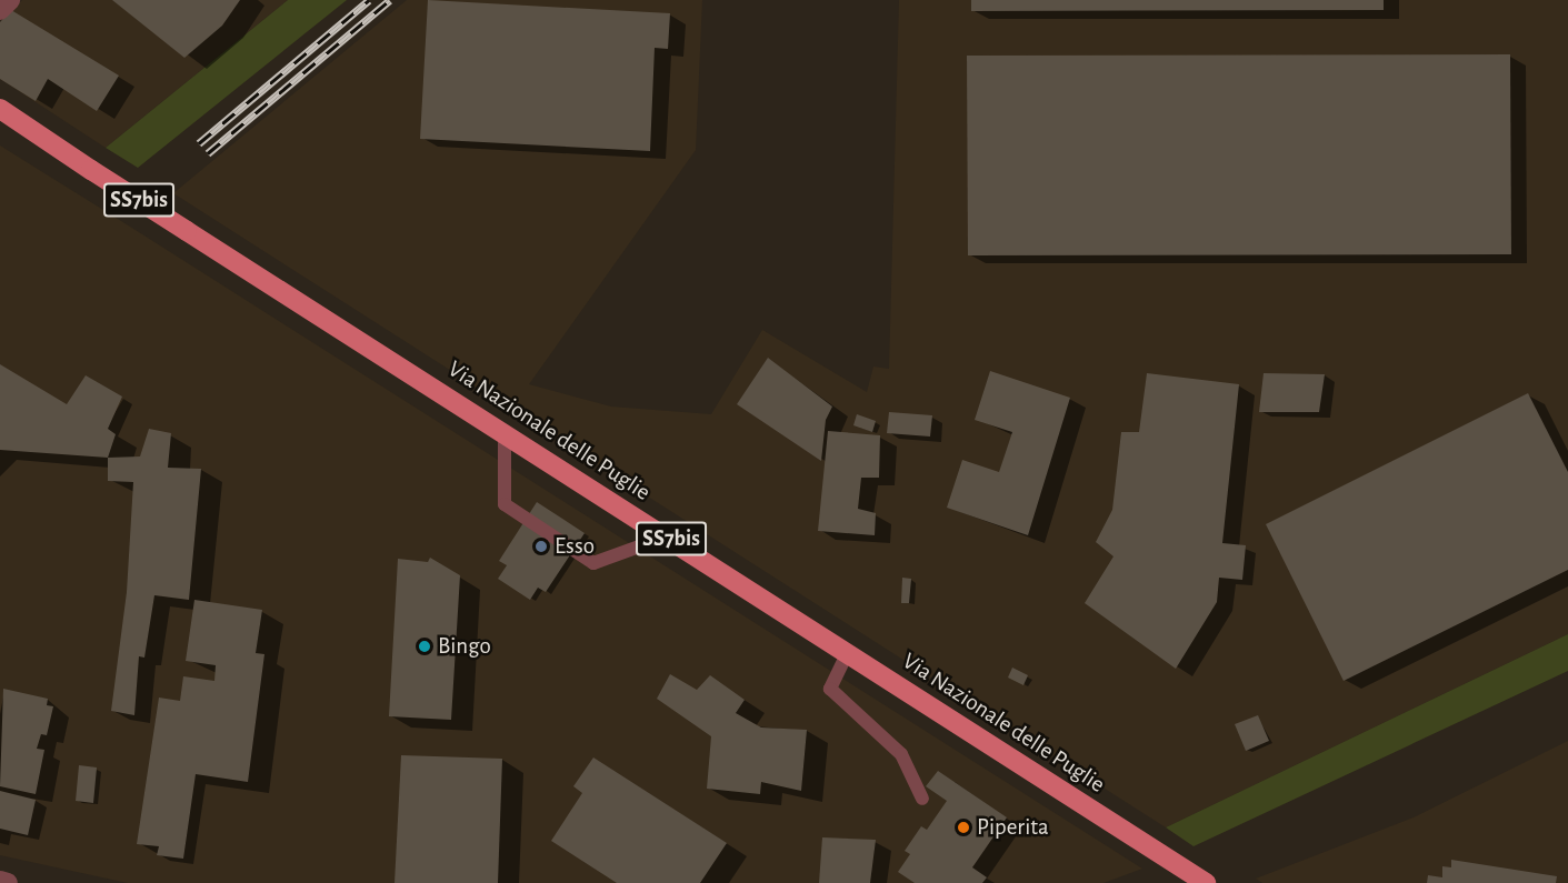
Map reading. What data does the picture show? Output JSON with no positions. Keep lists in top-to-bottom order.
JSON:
{
  "streets": {
    "main road": ["SS7bis", "Via Nazionale delle Puglie"]
  },
  "places": ["Esso", "Bingo", "Piperita"]
}
